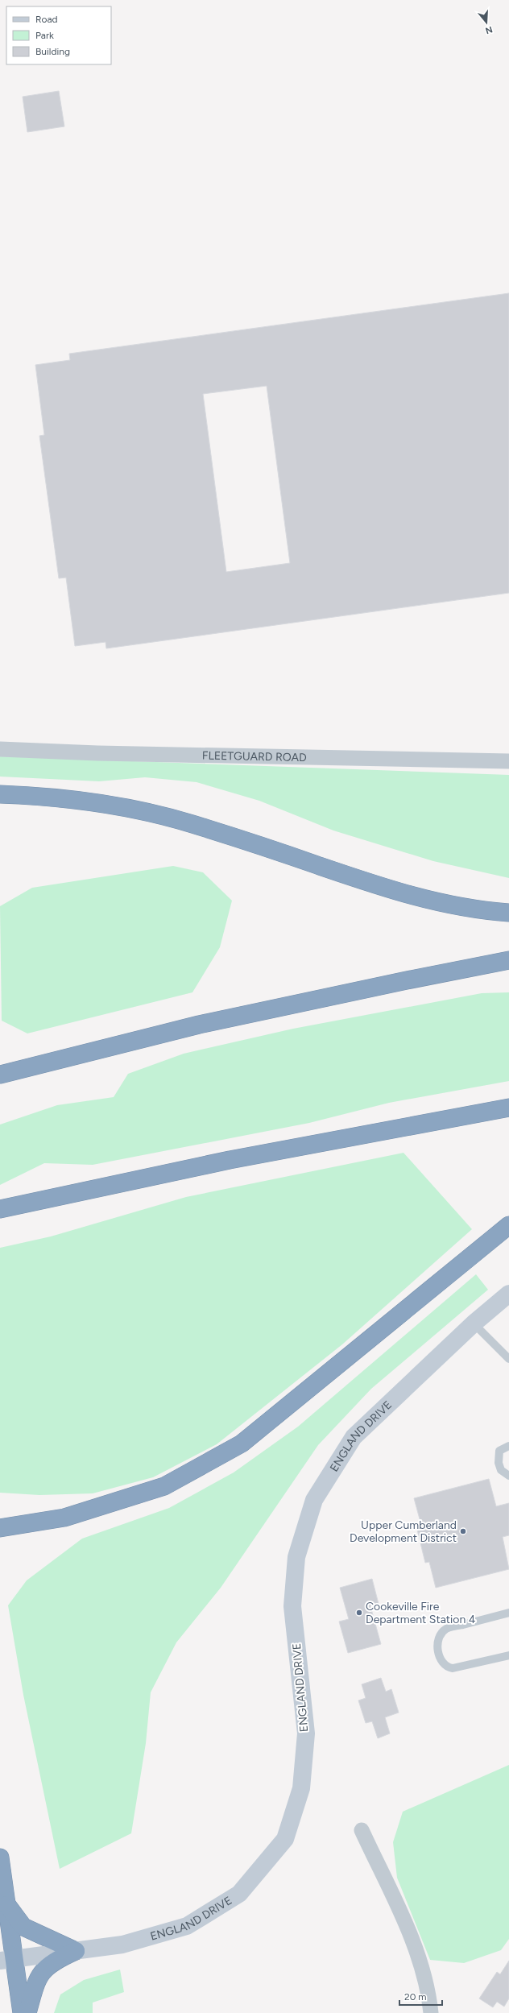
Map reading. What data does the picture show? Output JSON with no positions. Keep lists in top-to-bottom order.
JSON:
{
  "streets": {
    "street": ["FLEETGUARD ROAD", "ENGLAND DRIVE"]
  },
  "places": ["Upper Cumberland Development District", "Cookeville Fire Department Station 4"],
  "legend": ["Road", "Park", "Building"],
  "scale_bar": "20 m",
  "north": "bottom"
}
